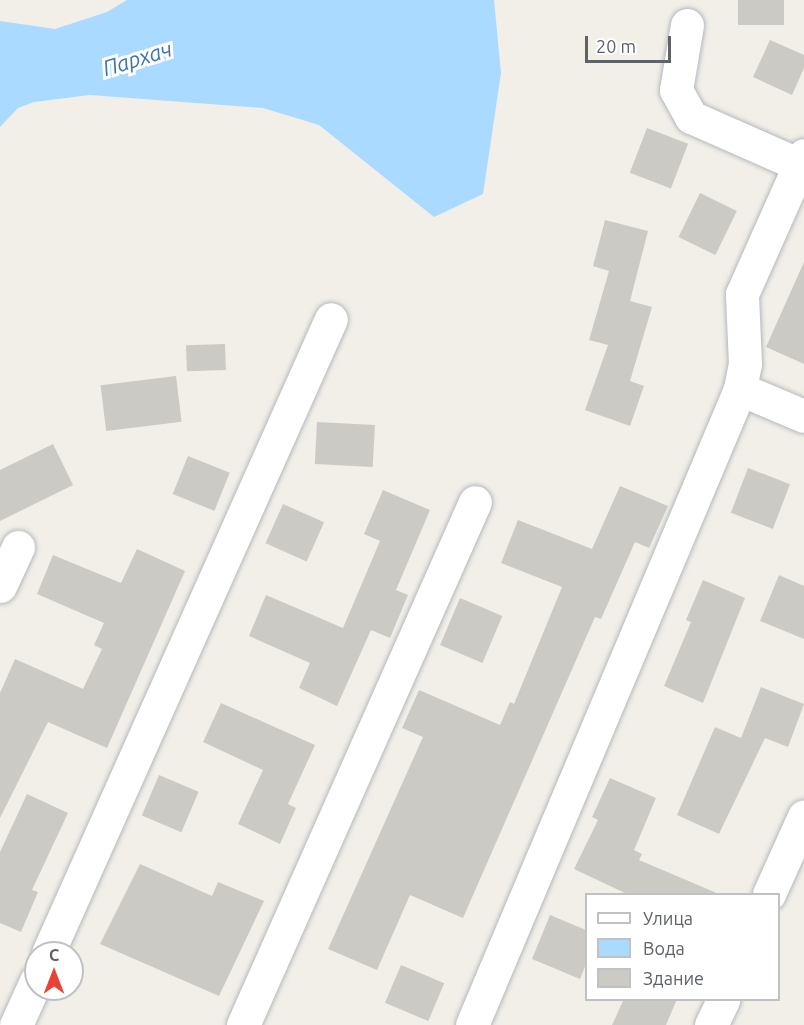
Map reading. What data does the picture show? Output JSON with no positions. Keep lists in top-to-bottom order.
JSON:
{
  "water": ["Пархач"],
  "legend": ["Улица", "Вода", "Здание"],
  "scale_bar": "20 m",
  "north": "top"
}
